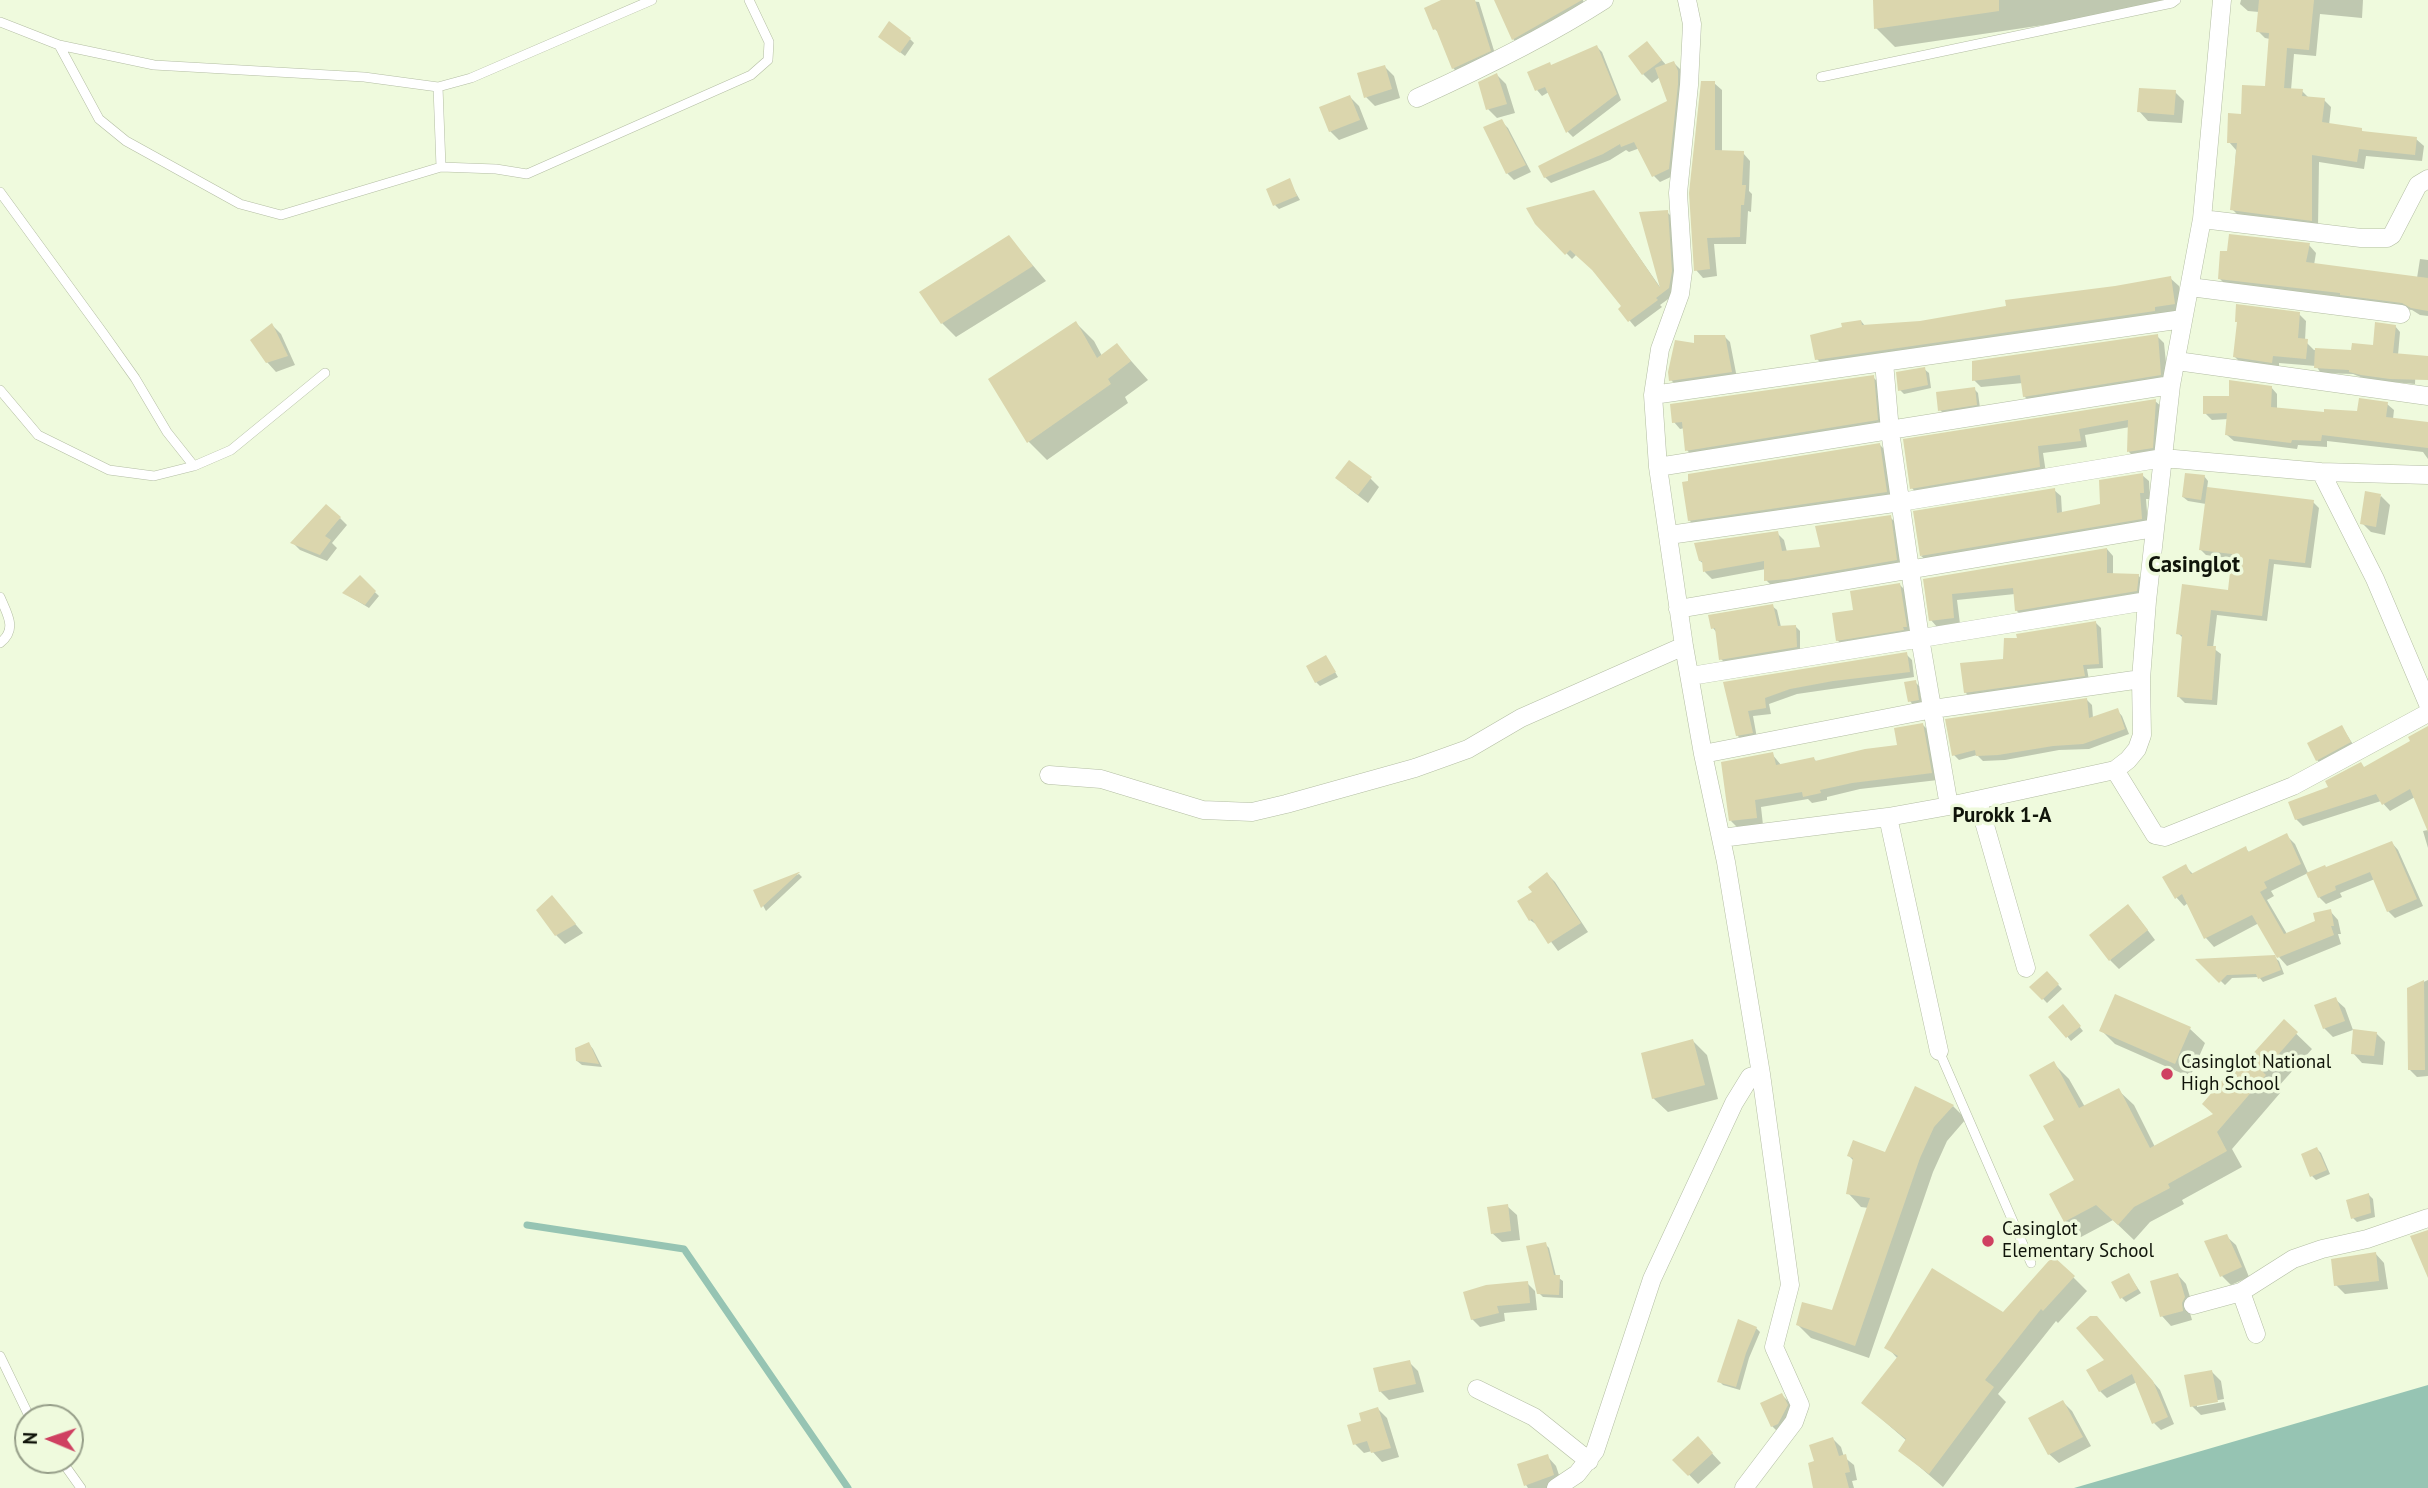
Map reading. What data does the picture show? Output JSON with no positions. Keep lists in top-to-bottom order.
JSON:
{
  "districts": ["Casinglot", "Purokk 1-A"],
  "places": ["Casinglot National High School", "Casinglot Elementary School"],
  "north": "left"
}
